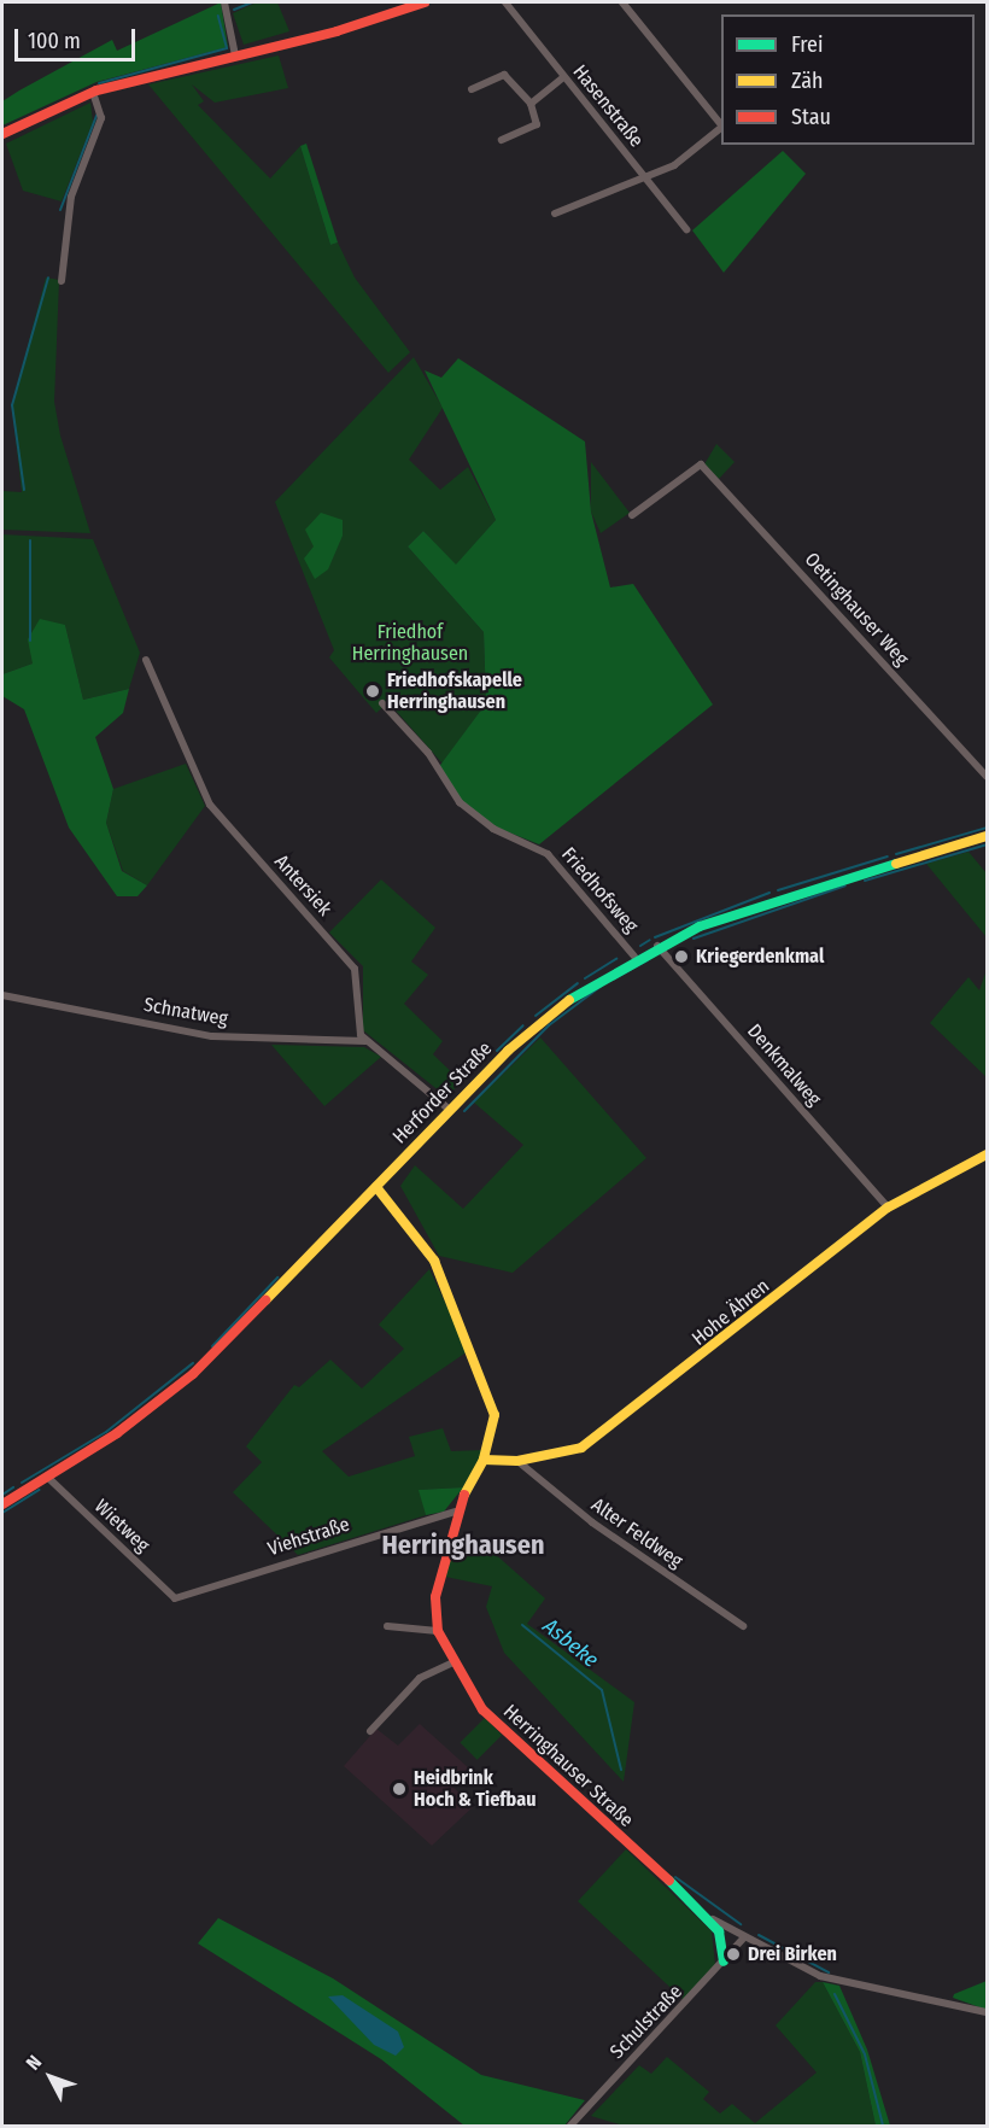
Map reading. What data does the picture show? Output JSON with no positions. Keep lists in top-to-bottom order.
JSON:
{
  "streets": {
    "street": [
      "Hasenstraße",
      "Oetinghauser Weg",
      "Antersiek",
      "Friedhofsweg",
      "Schnatweg",
      "Denkmalweg",
      "Herforder Straße",
      "Hohe Ähren",
      "Wietweg",
      "Alter Feldweg",
      "Viehstraße",
      "Herringhauser Straße",
      "Schulstraße"
    ]
  },
  "crossings": [
    ["Antersiek", "Schnatweg"],
    ["Friedhofsweg", "Herforder Straße"],
    ["Denkmalweg", "Herforder Straße"],
    ["Denkmalweg", "Hohe Ähren"],
    ["Herforder Straße", "Wietweg"],
    ["Herforder Straße", "Herringhauser Straße"],
    ["Hohe Ähren", "Alter Feldweg"],
    ["Hohe Ähren", "Herringhauser Straße"],
    ["Wietweg", "Viehstraße"],
    ["Viehstraße", "Herringhauser Straße"],
    ["Herringhauser Straße", "Schulstraße"]
  ],
  "districts": ["Herringhausen"],
  "water": ["Asbeke"],
  "parks": ["Friedhof Herringhausen"],
  "places": [
    "Friedhofskapelle Herringhausen",
    "Kriegerdenkmal",
    "Heidbrink Hoch & Tiefbau",
    "Drei Birken"
  ],
  "legend": ["Frei", "Zäh", "Stau"],
  "scale_bar": "100 m",
  "north": "top left"
}
